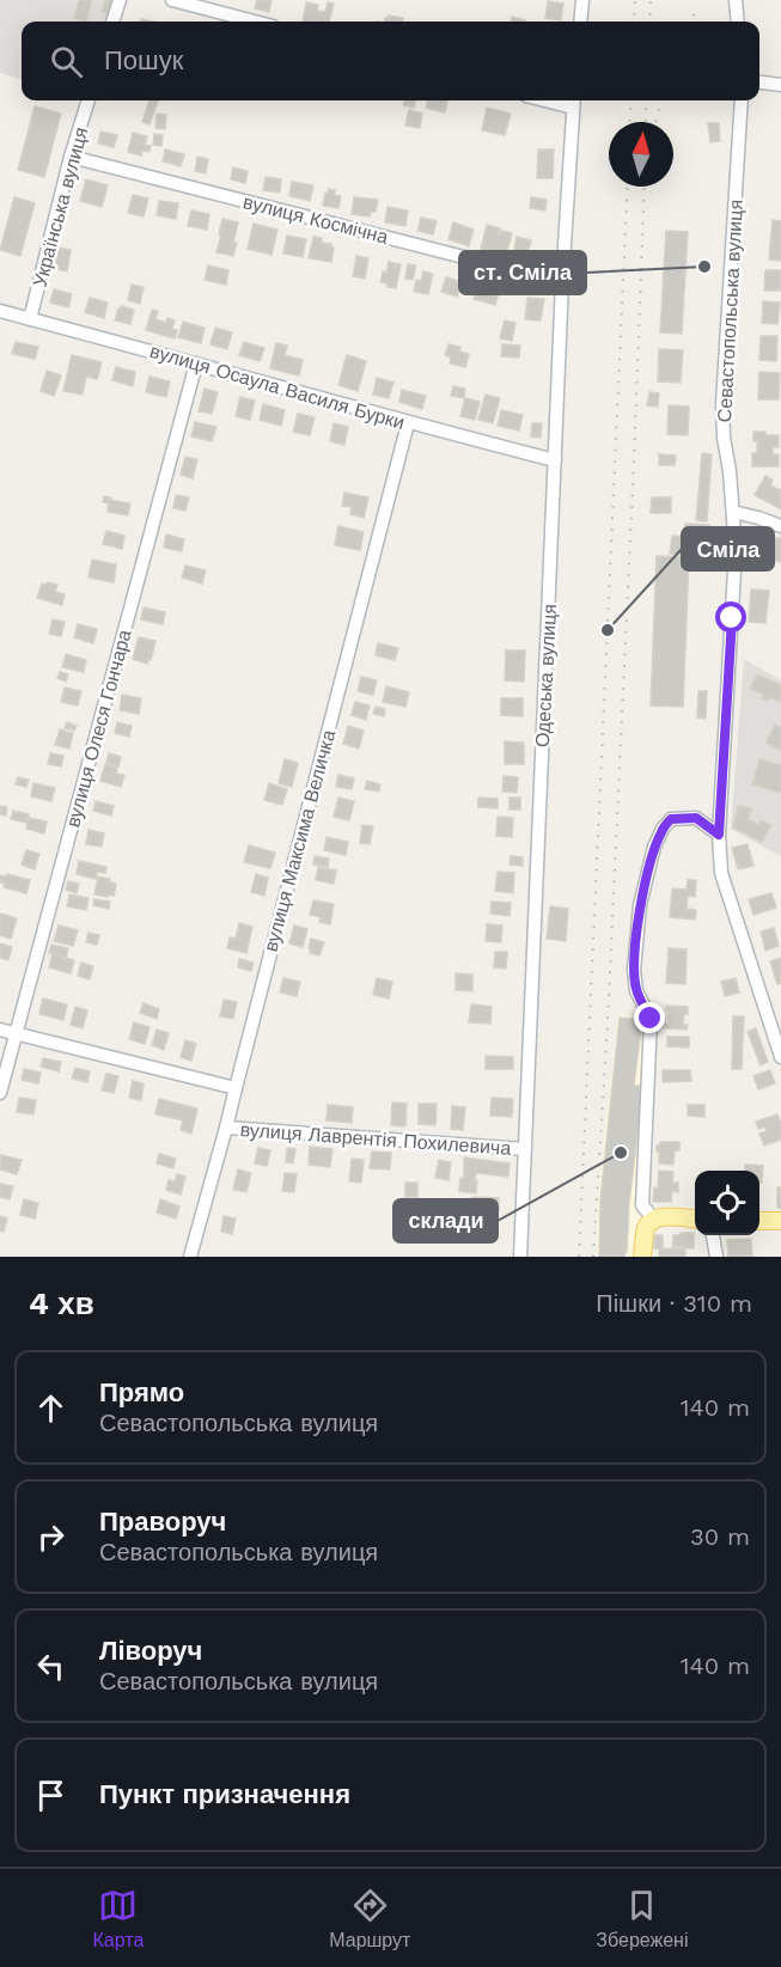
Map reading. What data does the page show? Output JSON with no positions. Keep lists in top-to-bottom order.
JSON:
{
  "streets": {
    "street": [
      "Українська вулиця",
      "вулиця Космічна",
      "Севастопольська вулиця",
      "вулиця Осаула Василя Бурки",
      "Одеська вулиця",
      "вулиця Олеся Гончара",
      "вулиця Максима Величка",
      "вулиця Лаврентія Похилевича"
    ]
  },
  "crossings": [
    ["Українська вулиця", "вулиця Космічна"],
    ["Українська вулиця", "вулиця Осаула Василя Бурки"],
    ["вулиця Космічна", "Одеська вулиця"],
    ["вулиця Осаула Василя Бурки", "Одеська вулиця"],
    ["вулиця Осаула Василя Бурки", "вулиця Олеся Гончара"],
    ["вулиця Осаула Василя Бурки", "вулиця Максима Величка"],
    ["Одеська вулиця", "вулиця Лаврентія Похилевича"],
    ["вулиця Максима Величка", "вулиця Лаврентія Похилевича"]
  ],
  "places": ["ст. Сміла", "Сміла", "склади"],
  "north": "top",
  "page": {
    "search": "Пошук",
    "heading": ["4 хв", "Пішки · 310 m"],
    "list": [
      ["Прямо", "Севастопольська вулиця", "140 m"],
      ["Праворуч", "Севастопольська вулиця", "30 m"],
      ["Ліворуч", "Севастопольська вулиця", "140 m"],
      "Пункт призначення"
    ],
    "nav": ["Карта", "Маршрут", "Збережені"]
  }
}
